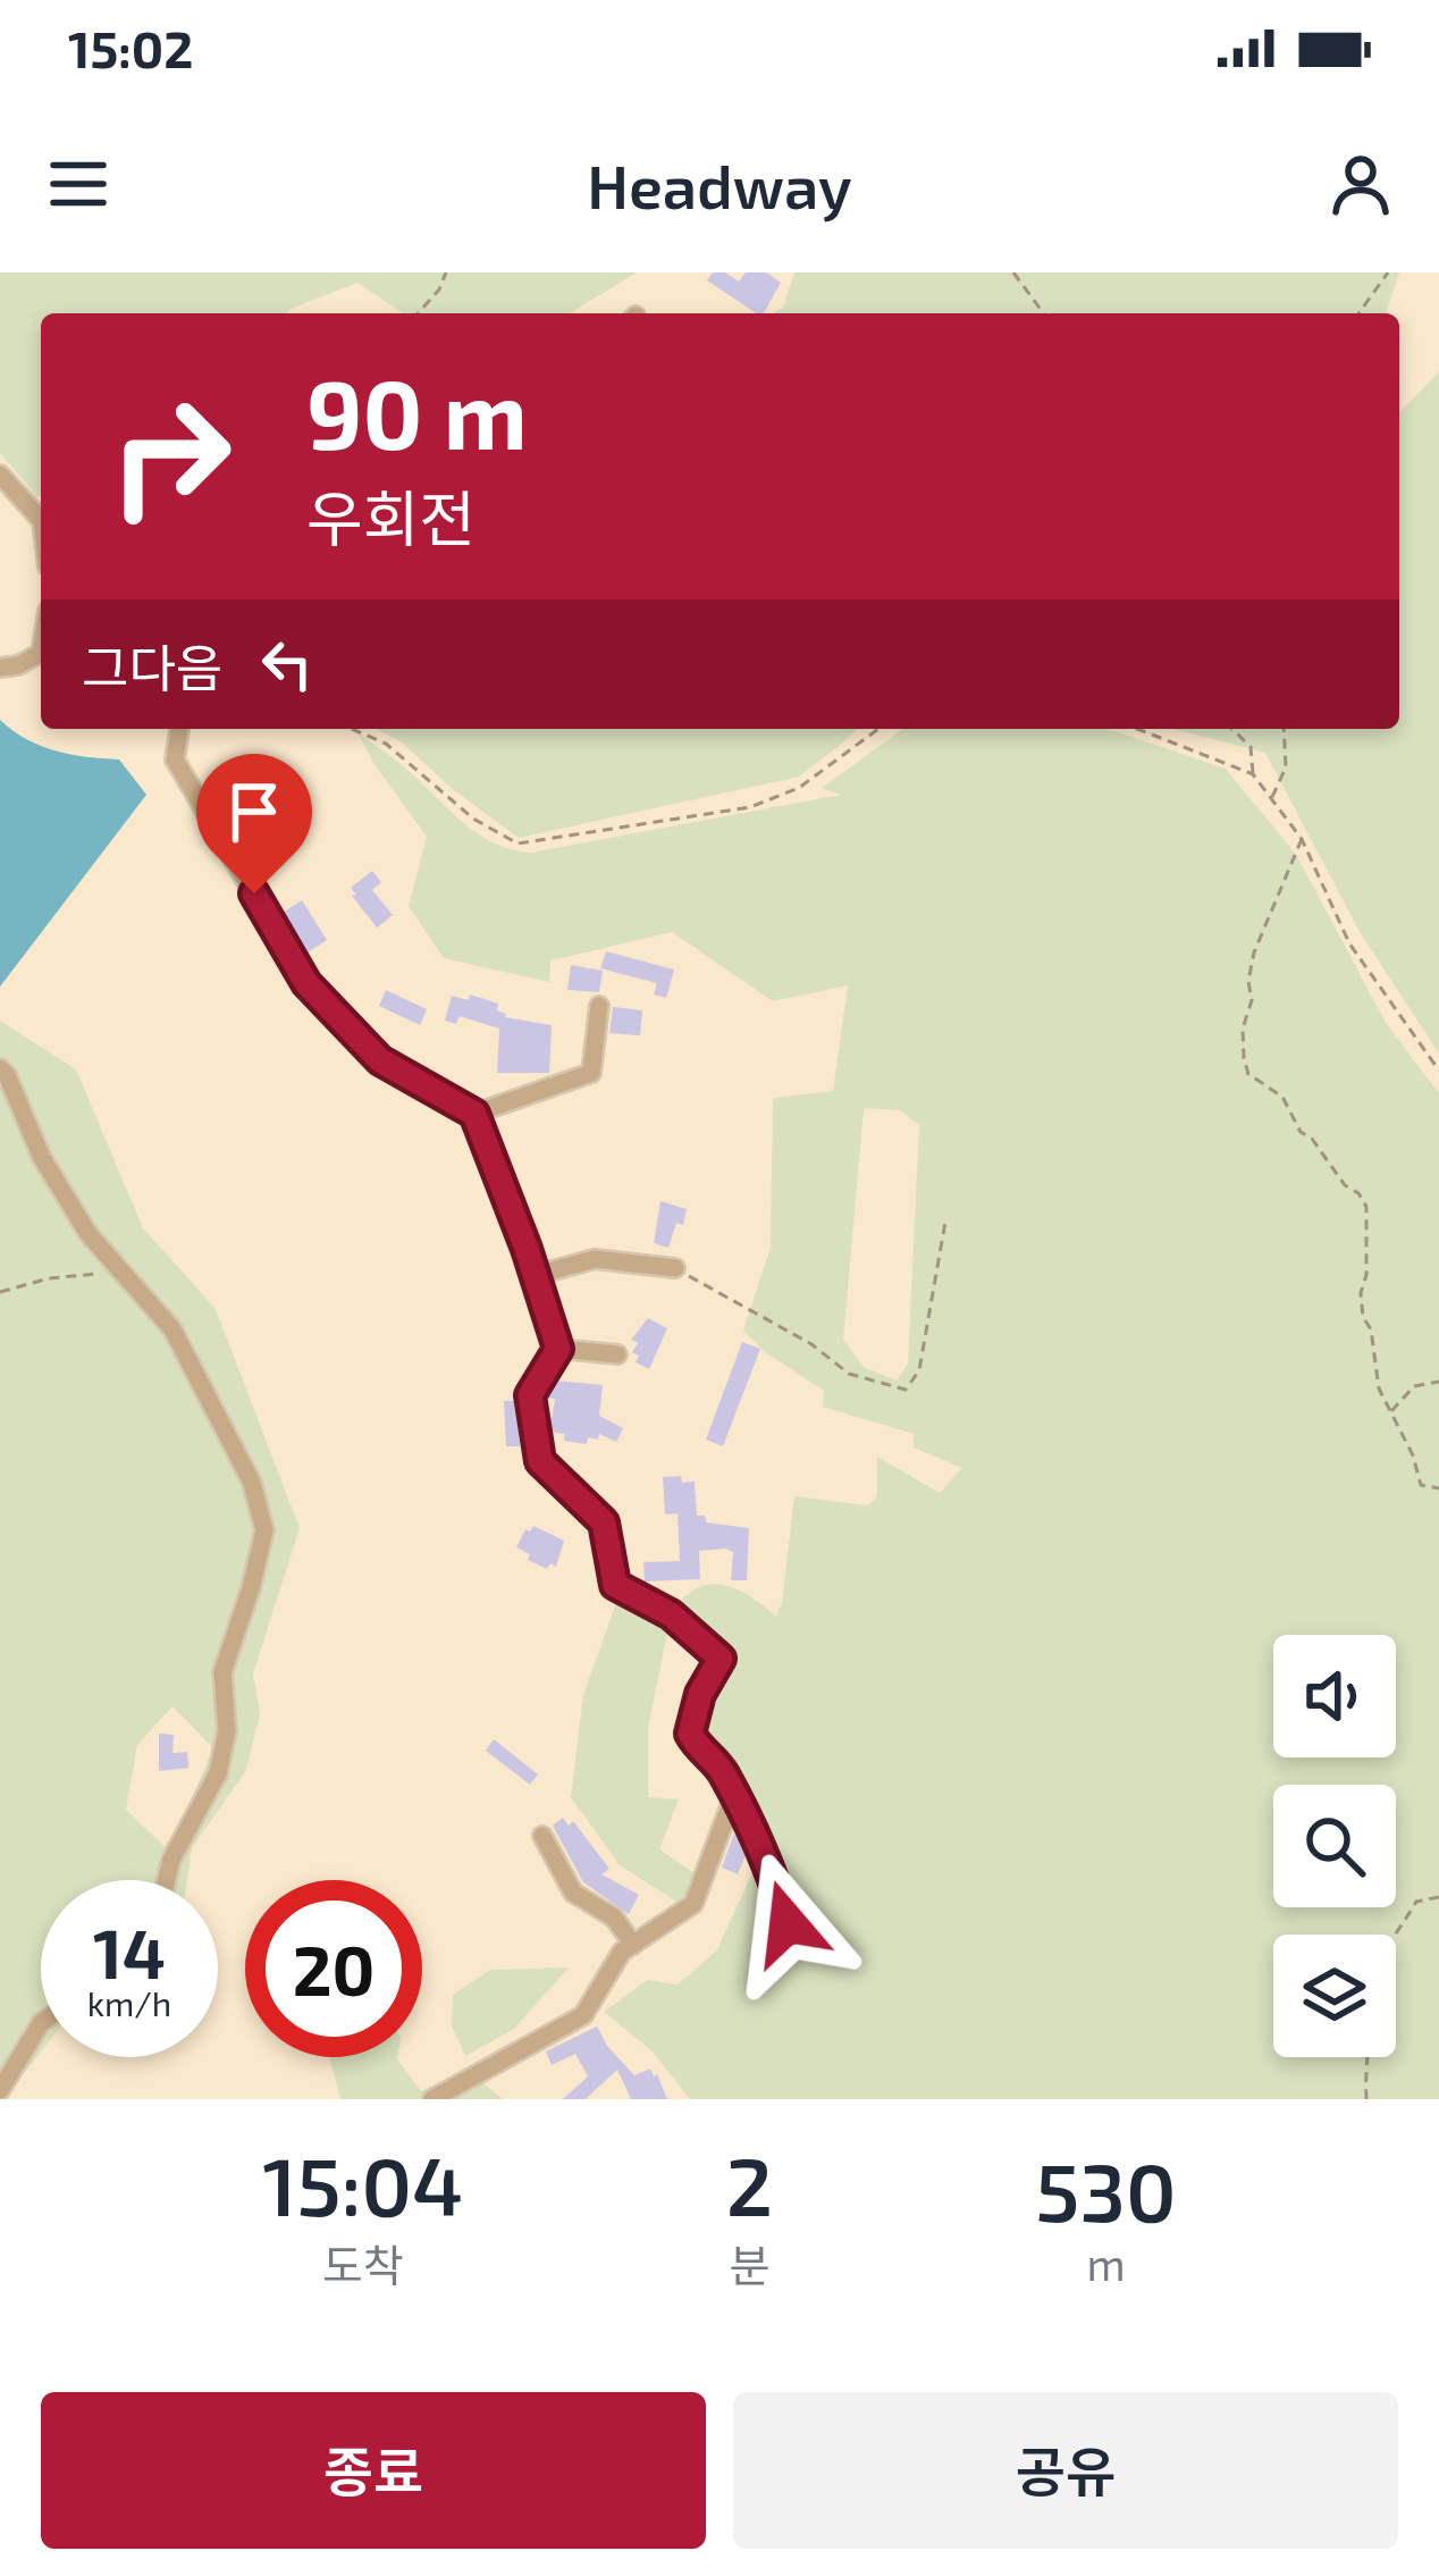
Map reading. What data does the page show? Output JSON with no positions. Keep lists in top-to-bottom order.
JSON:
{
  "page": {
    "status": "15:02",
    "header": "Headway",
    "turn": ["90 m", "우회전"],
    "then": "그다음",
    "speed": "14 km/h",
    "limit": "20",
    "eta": [
      "15:04",
      "도착",
      "2",
      "분",
      "530",
      "m"
    ],
    "buttons": ["종료", "공유"]
  }
}
